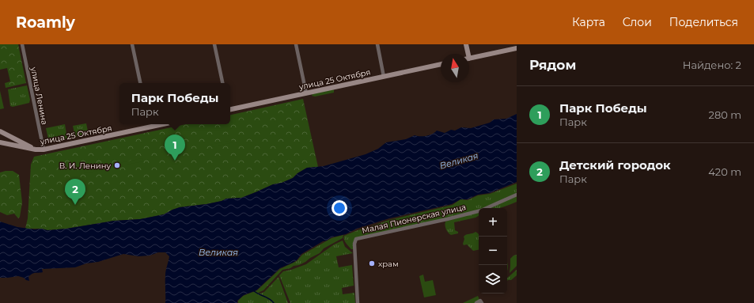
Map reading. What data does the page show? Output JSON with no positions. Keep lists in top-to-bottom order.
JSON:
{
  "streets": {
    "main road": ["улица 25 Октября"],
    "street": ["улица Ленина", "Малая Пионерская улица"]
  },
  "crossings": [
    ["улица 25 Октября", "улица Ленина"]
  ],
  "water": ["Великая"],
  "places": ["В. И. Ленину", "храм"],
  "north": "top",
  "page": {
    "header": "Roamly",
    "nav": ["Карта", "Слои", "Поделиться"],
    "heading": ["Рядом", "Найдено: 2"],
    "popup": ["Парк Победы", "Парк"],
    "list": [
      {
        "mark": "1",
        "name": "Парк Победы",
        "note": "Парк",
        "value": "280 m"
      },
      {
        "mark": "2",
        "name": "Детский городок",
        "note": "Парк",
        "value": "420 m"
      }
    ],
    "pins": ["1", "2"],
    "map_buttons": ["+", "−"]
  }
}
